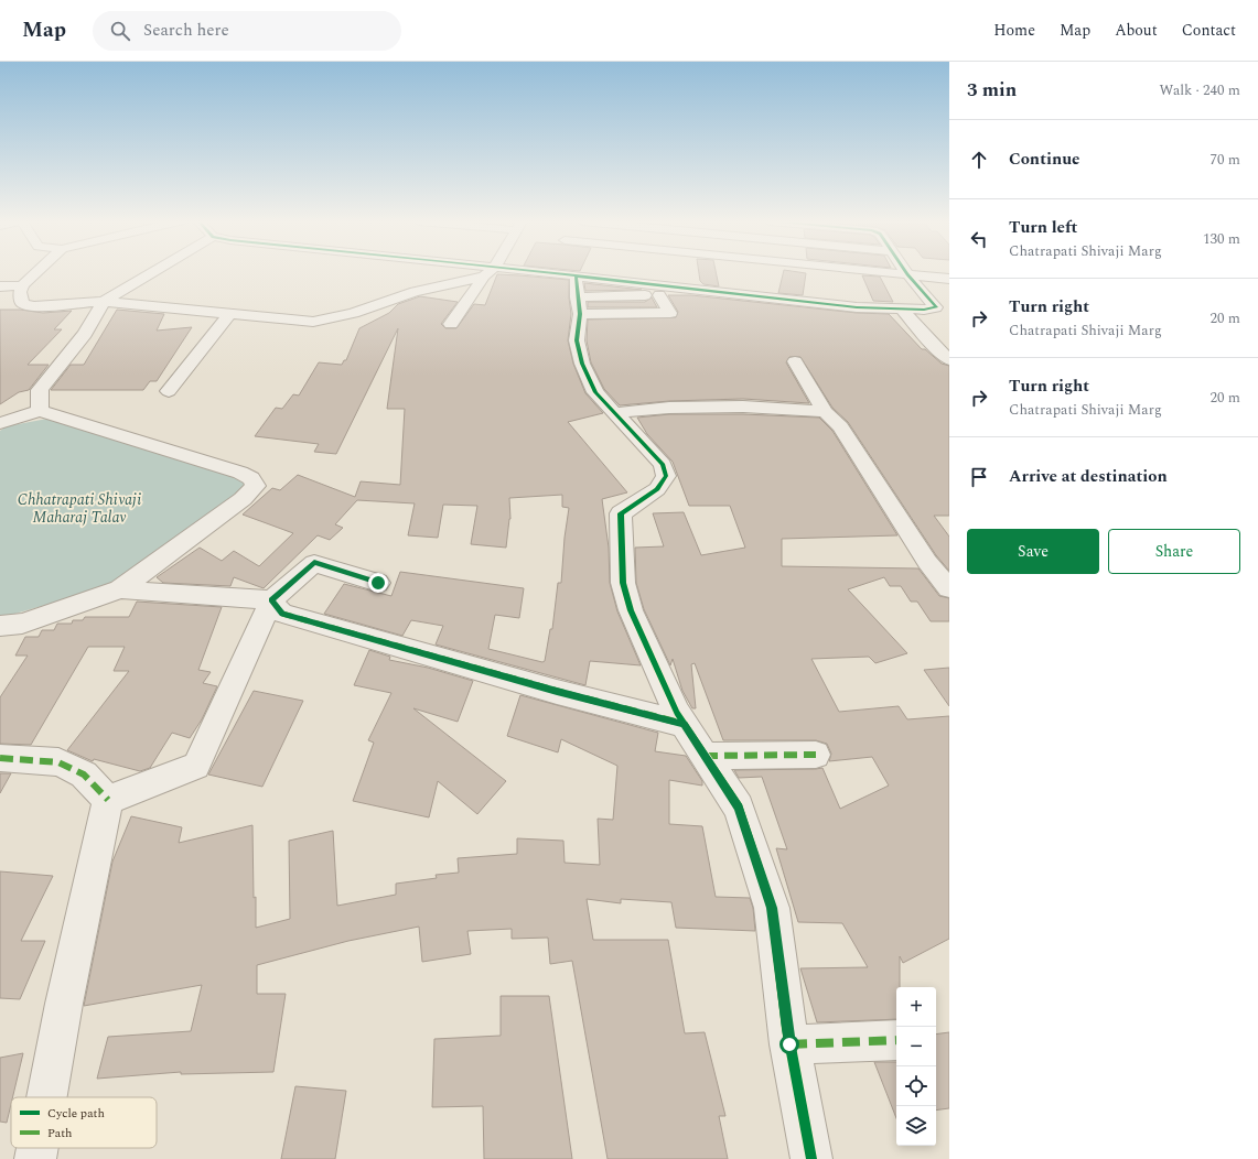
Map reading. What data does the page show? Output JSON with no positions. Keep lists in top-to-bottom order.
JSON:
{
  "water": ["Chhatrapati Shivaji Maharaj Talav"],
  "legend": ["Cycle path", "Path"],
  "page": {
    "header": "Map",
    "search": "Search here",
    "nav": [
      "Home",
      "Map",
      "About",
      "Contact"
    ],
    "heading": ["3 min", "Walk · 240 m"],
    "list": [
      ["Continue", "70 m"],
      ["Turn left", "Chatrapati Shivaji Marg", "130 m"],
      ["Turn right", "Chatrapati Shivaji Marg", "20 m"],
      ["Turn right", "Chatrapati Shivaji Marg", "20 m"],
      "Arrive at destination"
    ],
    "buttons": ["Save", "Share"],
    "map_buttons": ["+", "−"]
  }
}
